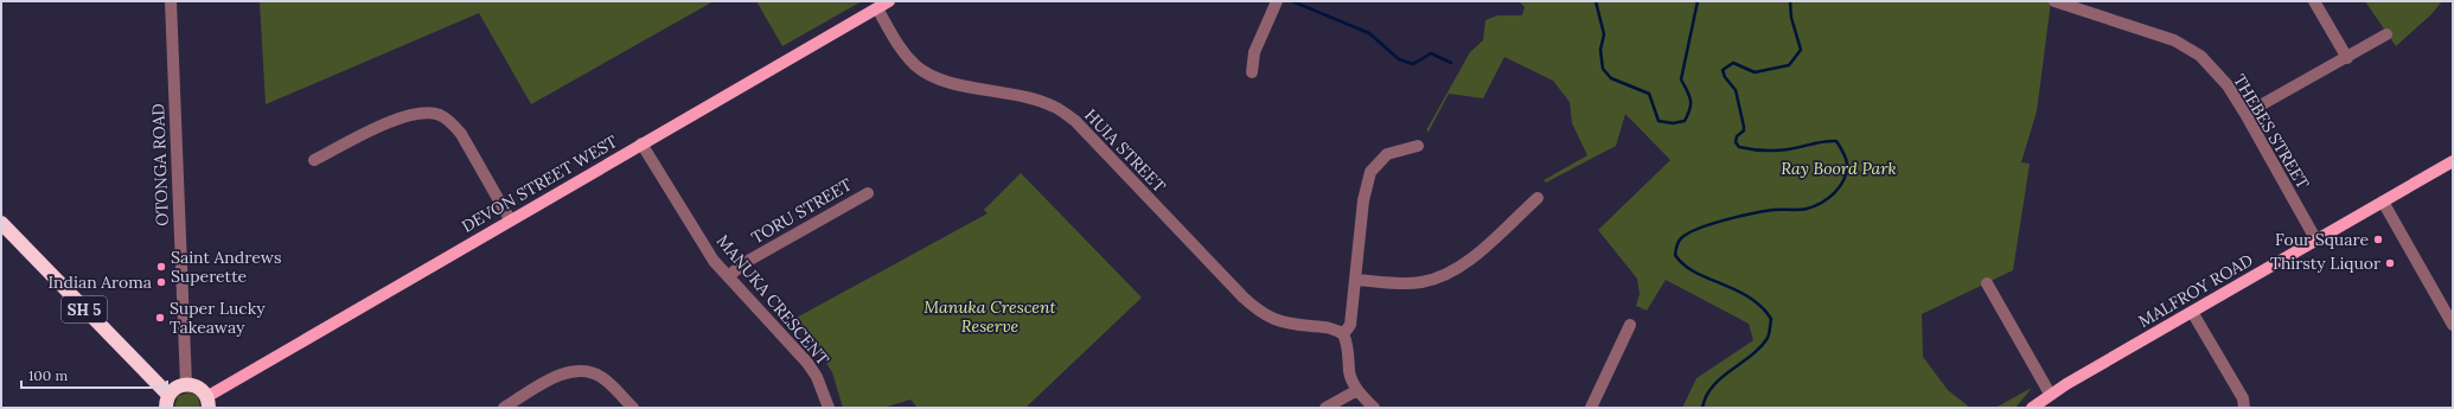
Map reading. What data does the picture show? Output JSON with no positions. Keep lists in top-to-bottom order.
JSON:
{
  "streets": {
    "highway": ["SH 5"],
    "main road": ["DEVON STREET WEST", "MALFROY ROAD"],
    "street": [
      "THEBES STREET",
      "HUIA STREET",
      "OTONGA ROAD",
      "TORU STREET",
      "MANUKA CRESCENT"
    ]
  },
  "crossings": [
    ["THEBES STREET", "MALFROY ROAD"],
    ["HUIA STREET", "DEVON STREET WEST"],
    ["OTONGA ROAD", "SH 5"],
    ["DEVON STREET WEST", "MANUKA CRESCENT"],
    ["TORU STREET", "MANUKA CRESCENT"]
  ],
  "parks": ["Ray Boord Park", "Manuka Crescent Reserve"],
  "places": [
    "Four Square",
    "Thirsty Liquor",
    "Saint Andrews Superette",
    "Indian Aroma",
    "Super Lucky Takeaway"
  ],
  "scale_bar": "100 m"
}
